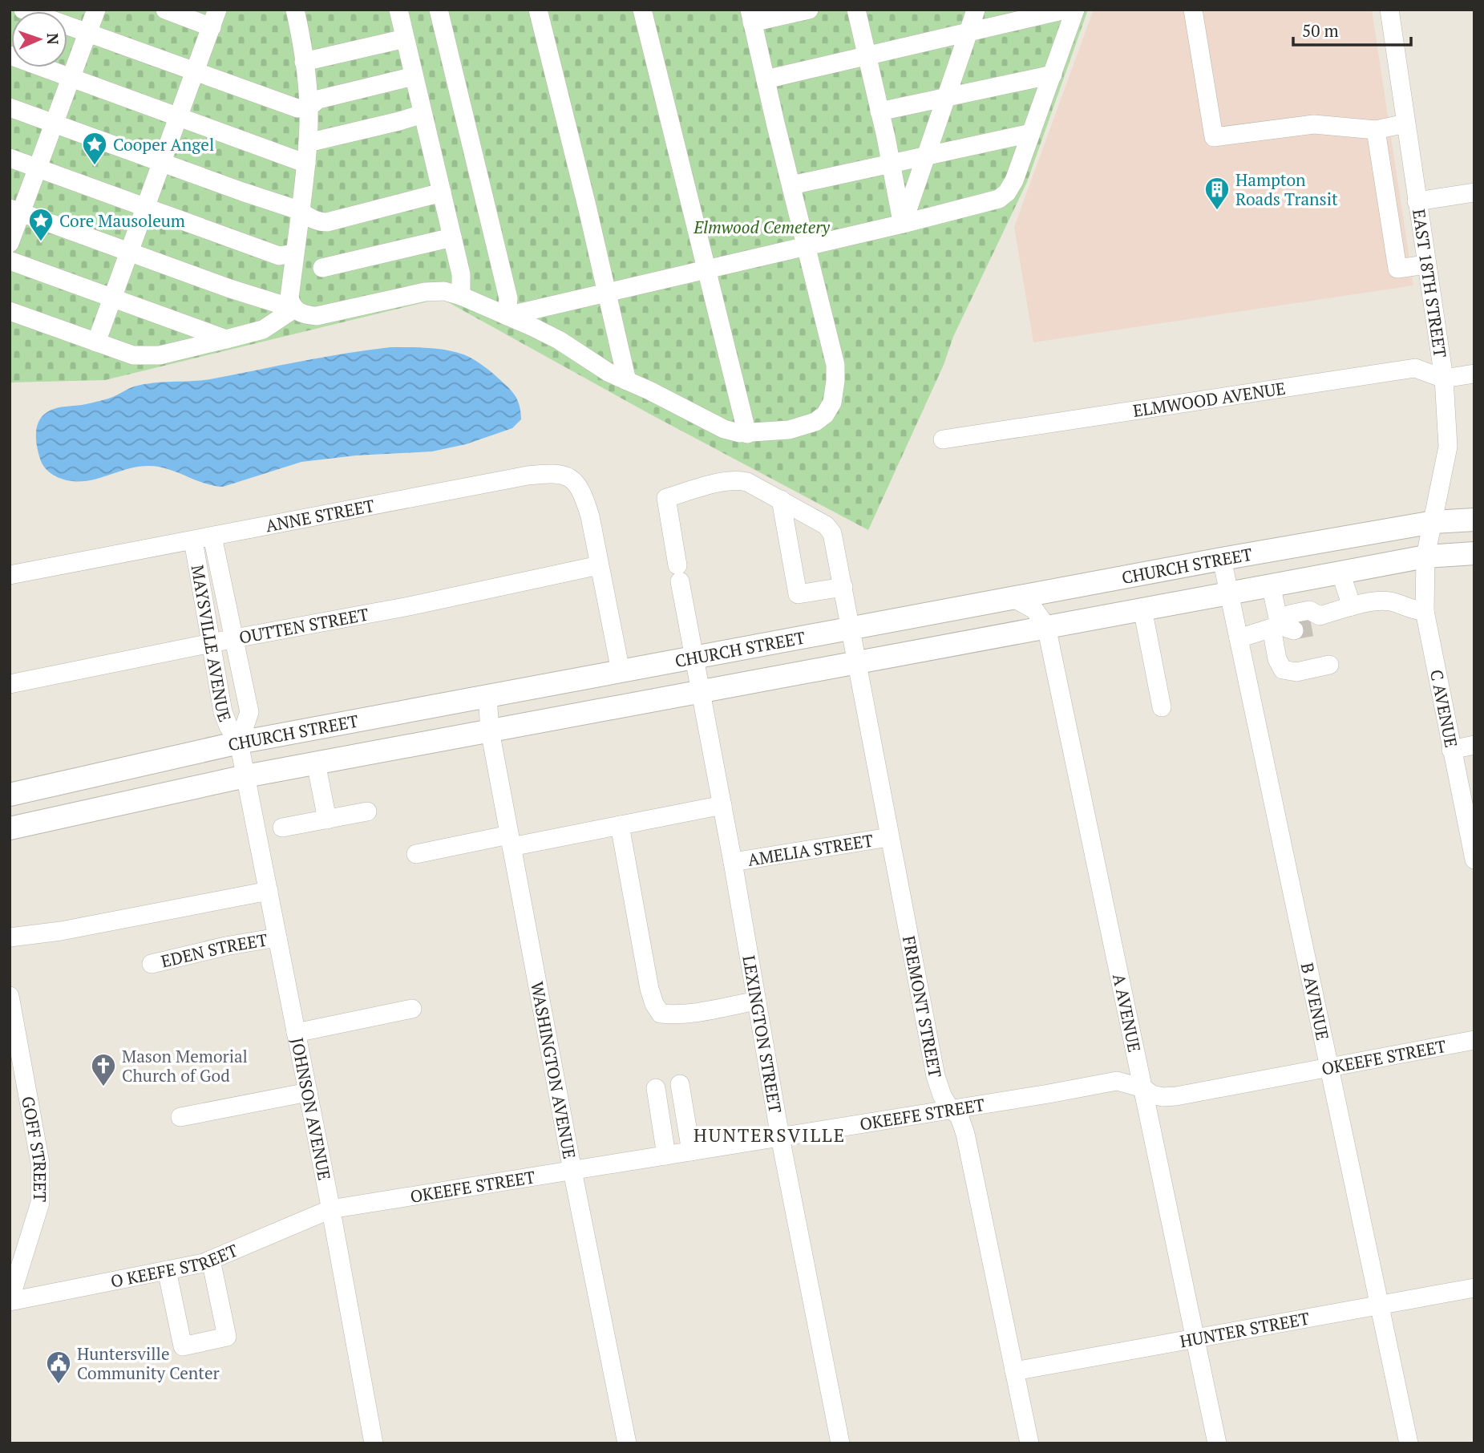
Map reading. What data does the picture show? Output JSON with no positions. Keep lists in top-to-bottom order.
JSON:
{
  "streets": {
    "main road": ["CHURCH STREET"],
    "street": [
      "EAST 18TH STREET",
      "ELMWOOD AVENUE",
      "ANNE STREET",
      "OUTTEN STREET",
      "MAYSVILLE AVENUE",
      "C AVENUE",
      "AMELIA STREET",
      "EDEN STREET",
      "B AVENUE",
      "FREMONT STREET",
      "A AVENUE",
      "LEXINGTON STREET",
      "OKEEFE STREET",
      "WASHINGTON AVENUE",
      "JOHNSON AVENUE",
      "GOFF STREET",
      "O KEEFE STREET",
      "HUNTER STREET"
    ]
  },
  "crossings": [
    ["EAST 18TH STREET", "ELMWOOD AVENUE"],
    ["EAST 18TH STREET", "CHURCH STREET"],
    ["EAST 18TH STREET", "C AVENUE"],
    ["ANNE STREET", "CHURCH STREET"],
    ["ANNE STREET", "OUTTEN STREET"],
    ["ANNE STREET", "MAYSVILLE AVENUE"],
    ["CHURCH STREET", "MAYSVILLE AVENUE"],
    ["CHURCH STREET", "C AVENUE"],
    ["CHURCH STREET", "B AVENUE"],
    ["CHURCH STREET", "FREMONT STREET"],
    ["CHURCH STREET", "A AVENUE"],
    ["CHURCH STREET", "LEXINGTON STREET"],
    ["CHURCH STREET", "WASHINGTON AVENUE"],
    ["CHURCH STREET", "JOHNSON AVENUE"],
    ["OUTTEN STREET", "MAYSVILLE AVENUE"],
    ["MAYSVILLE AVENUE", "JOHNSON AVENUE"],
    ["AMELIA STREET", "FREMONT STREET"],
    ["AMELIA STREET", "LEXINGTON STREET"],
    ["EDEN STREET", "JOHNSON AVENUE"],
    ["B AVENUE", "OKEEFE STREET"],
    ["B AVENUE", "HUNTER STREET"],
    ["FREMONT STREET", "LEXINGTON STREET"],
    ["FREMONT STREET", "OKEEFE STREET"],
    ["FREMONT STREET", "HUNTER STREET"],
    ["A AVENUE", "OKEEFE STREET"],
    ["A AVENUE", "HUNTER STREET"],
    ["LEXINGTON STREET", "OKEEFE STREET"],
    ["OKEEFE STREET", "WASHINGTON AVENUE"],
    ["OKEEFE STREET", "JOHNSON AVENUE"],
    ["OKEEFE STREET", "O KEEFE STREET"],
    ["JOHNSON AVENUE", "O KEEFE STREET"],
    ["GOFF STREET", "O KEEFE STREET"]
  ],
  "districts": ["HUNTERSVILLE"],
  "parks": ["Elmwood Cemetery"],
  "places": {
    "place": ["Cooper Angel", "Core Mausoleum"],
    "building": ["Hampton Roads Transit"],
    "church": ["Mason Memorial Church of God"],
    "public building": ["Huntersville Community Center"]
  },
  "scale_bar": "50 m",
  "north": "right"
}
